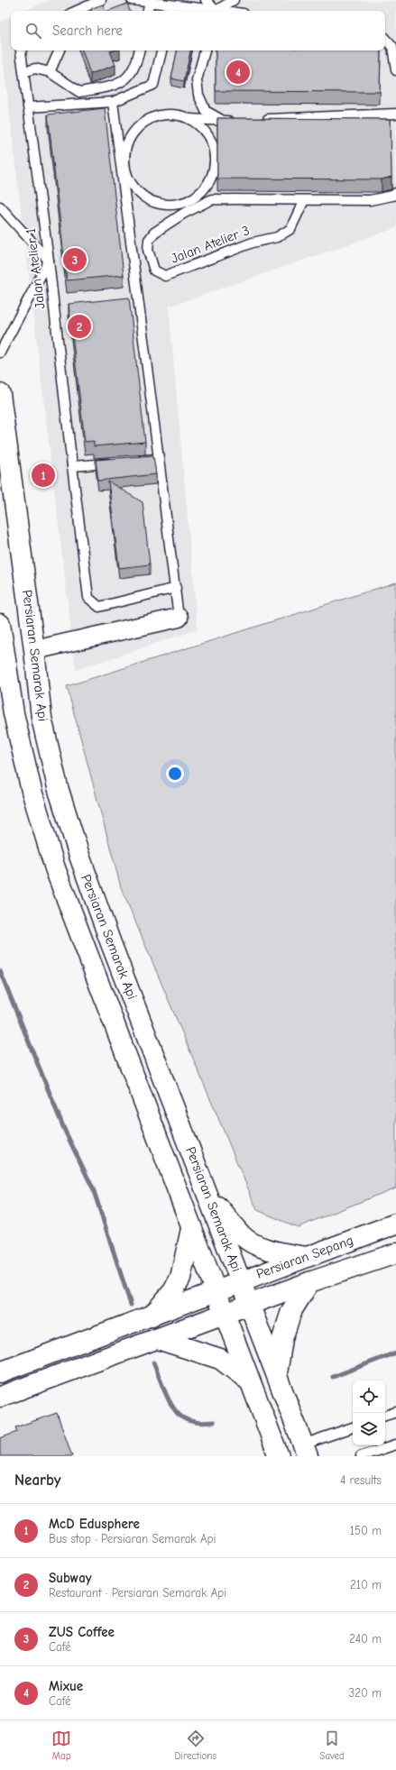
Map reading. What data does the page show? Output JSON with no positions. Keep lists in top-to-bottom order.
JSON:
{
  "streets": {
    "main road": ["Persiaran Semarak Api", "Persiaran Sepang"],
    "lane": ["Jalan Atelier 3", "Jalan Atelier 1"]
  },
  "crossings": [
    ["Persiaran Semarak Api", "Persiaran Sepang"]
  ],
  "page": {
    "search": "Search here",
    "pins": [
      "4",
      "3",
      "2",
      "1"
    ],
    "heading": ["Nearby", "4 results"],
    "list": [
      {
        "mark": "1",
        "name": "McD Edusphere",
        "note": "Bus stop · Persiaran Semarak Api",
        "value": "150 m"
      },
      {
        "mark": "2",
        "name": "Subway",
        "note": "Restaurant · Persiaran Semarak Api",
        "value": "210 m"
      },
      {
        "mark": "3",
        "name": "ZUS Coffee",
        "note": "Café",
        "value": "240 m"
      },
      {
        "mark": "4",
        "name": "Mixue",
        "note": "Café",
        "value": "320 m"
      }
    ],
    "nav": ["Map", "Directions", "Saved"]
  }
}
